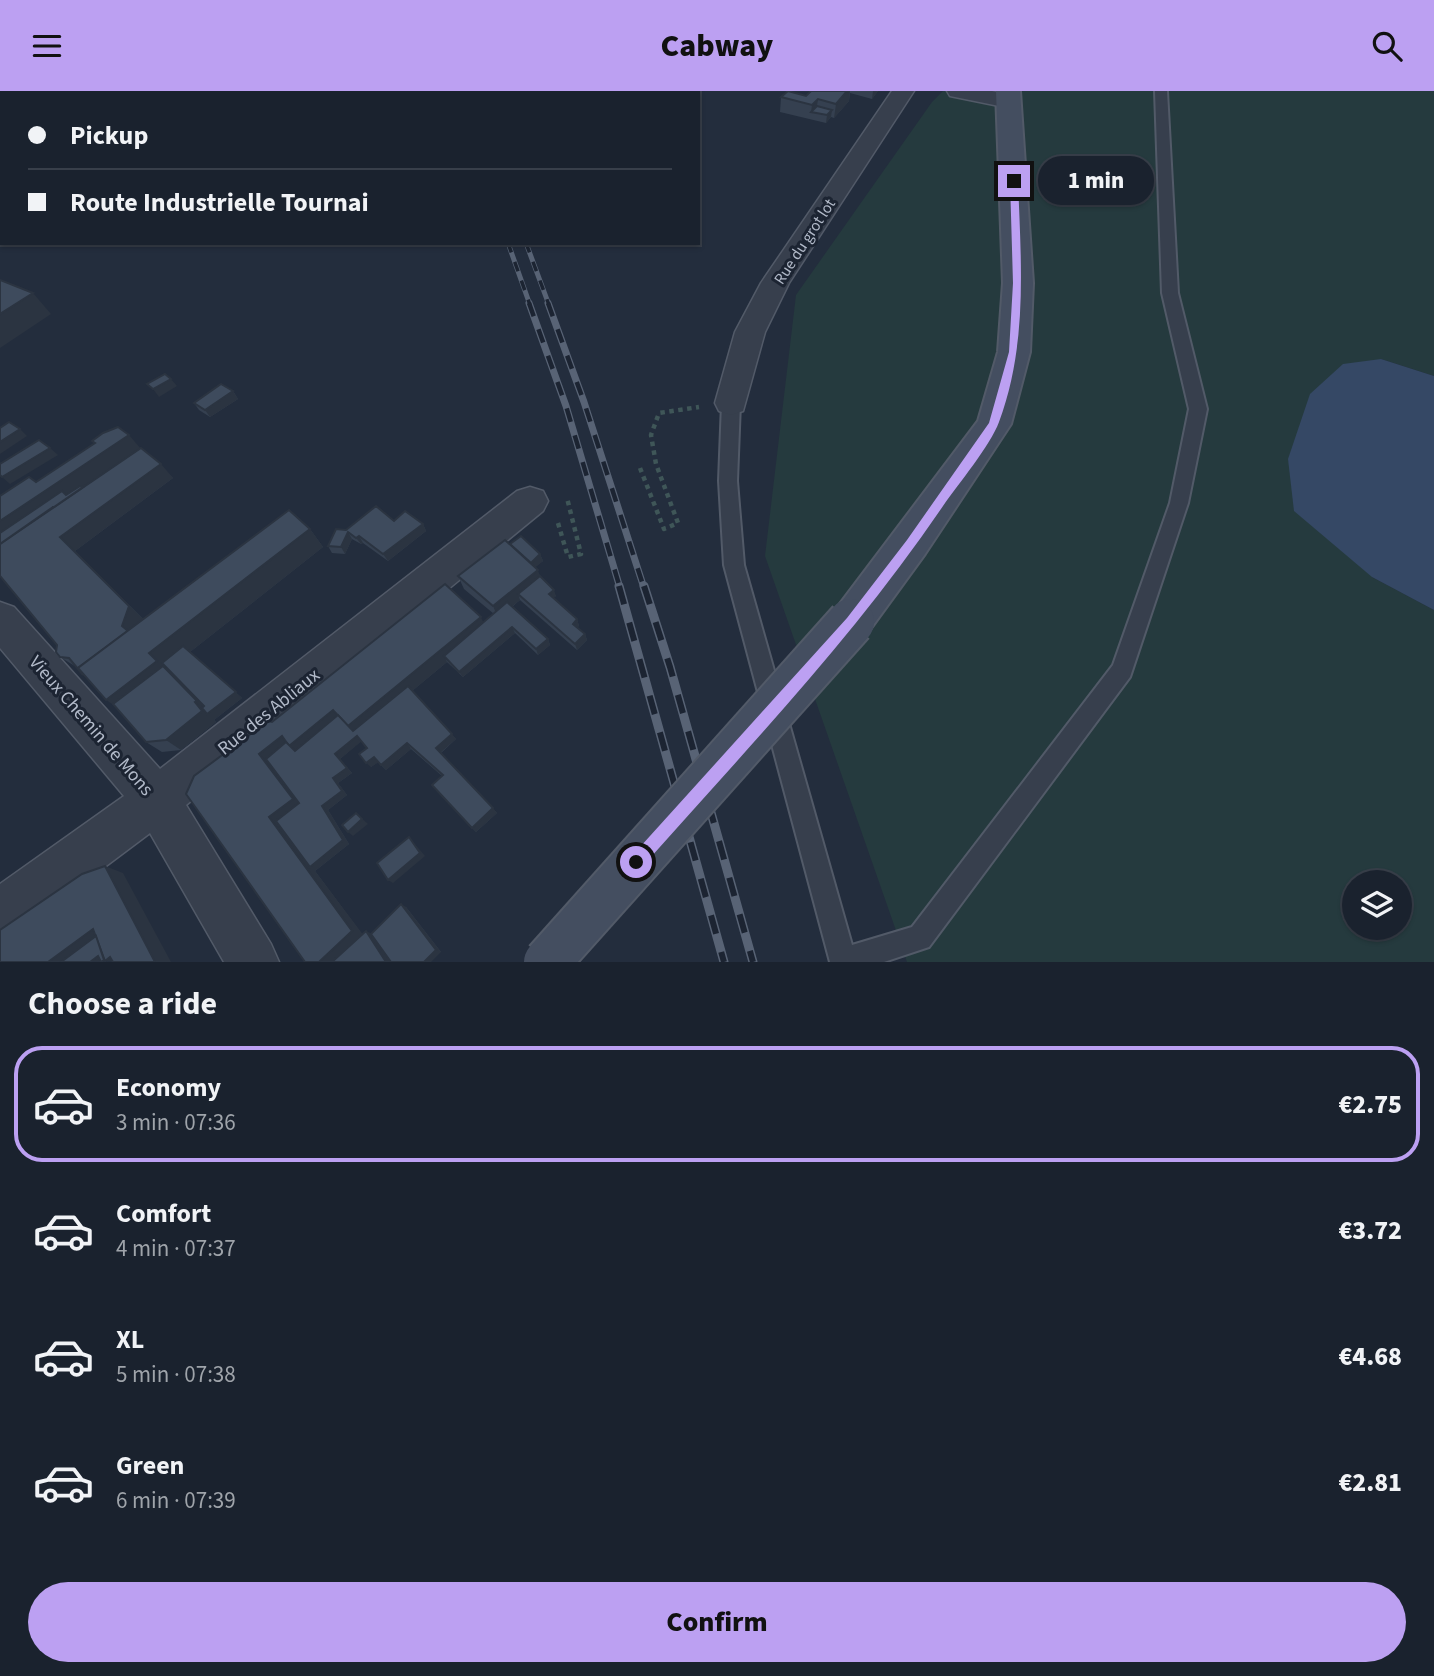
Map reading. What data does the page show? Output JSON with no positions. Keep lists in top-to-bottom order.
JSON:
{
  "streets": {
    "street": ["Rue du grot lot", "Rue des Abliaux", "Vieux Chemin de Mons"]
  },
  "crossings": [
    ["Rue des Abliaux", "Vieux Chemin de Mons"]
  ],
  "page": {
    "header": "Cabway",
    "banner": ["Pickup", "Route Industrielle Tournai"],
    "bubble": "1 min",
    "heading": "Choose a ride",
    "list": [
      {
        "name": "Economy",
        "note": "3 min · 07:36",
        "value": "€2.75"
      },
      {
        "name": "Comfort",
        "note": "4 min · 07:37",
        "value": "€3.72"
      },
      {
        "name": "XL",
        "note": "5 min · 07:38",
        "value": "€4.68"
      },
      {
        "name": "Green",
        "note": "6 min · 07:39",
        "value": "€2.81"
      }
    ],
    "buttons": "Confirm"
  }
}
